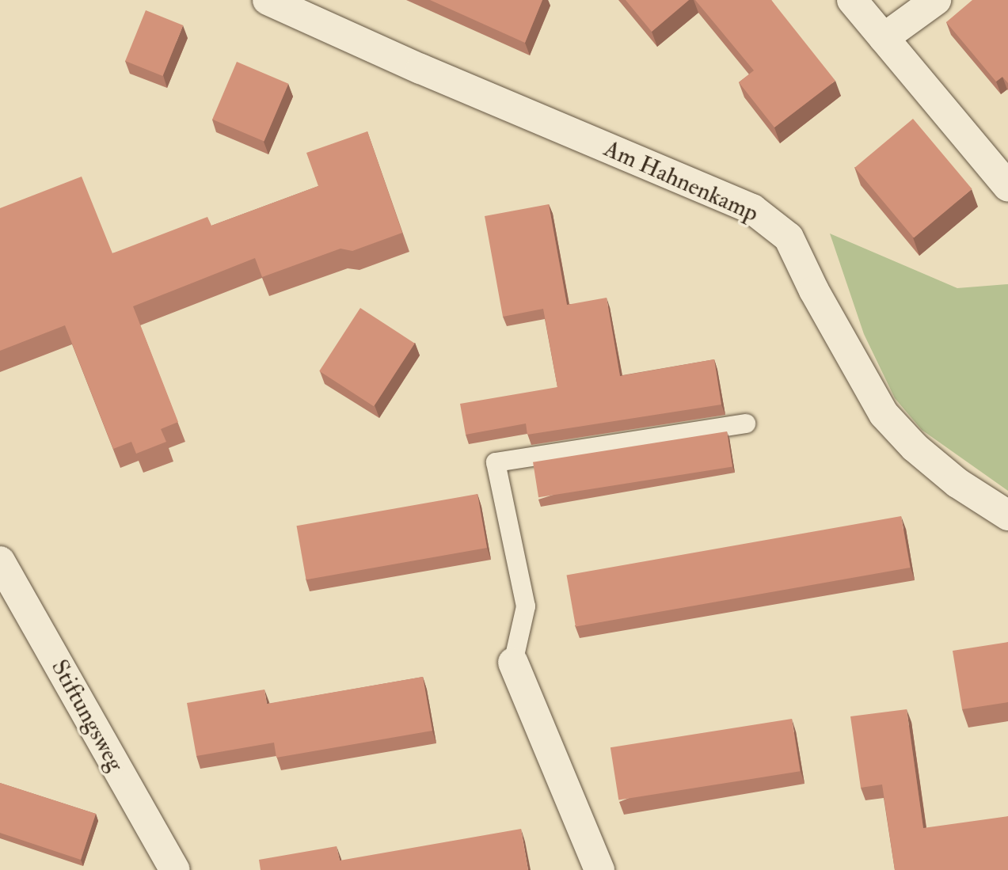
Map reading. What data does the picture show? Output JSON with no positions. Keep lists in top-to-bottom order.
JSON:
{
  "streets": {
    "street": ["Am Hahnenkamp", "Stiftungsweg"]
  }
}
